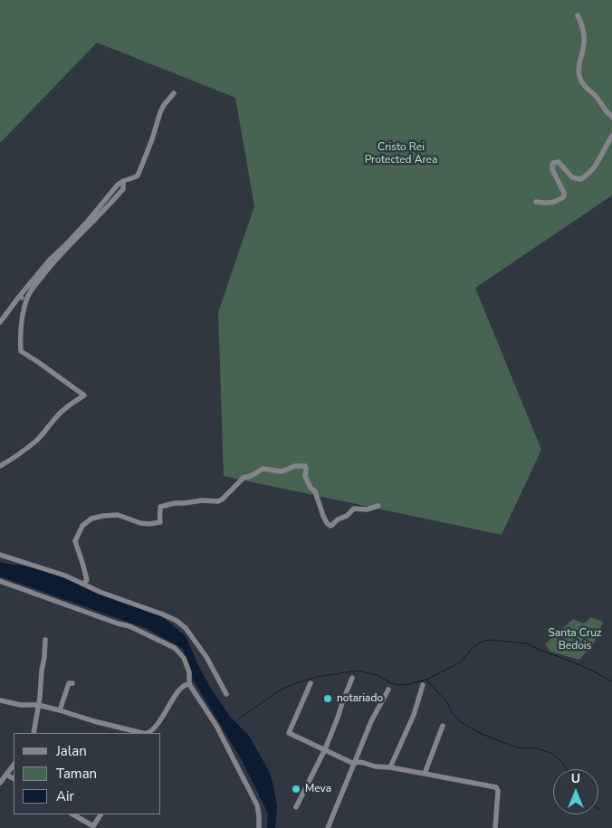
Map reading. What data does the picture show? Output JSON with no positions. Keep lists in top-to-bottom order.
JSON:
{
  "parks": ["Cristo Rei Protected Area", "Santa Cruz Bedois"],
  "places": ["notariado", "Meva"],
  "legend": ["Jalan", "Taman", "Air"],
  "north": "top"
}
